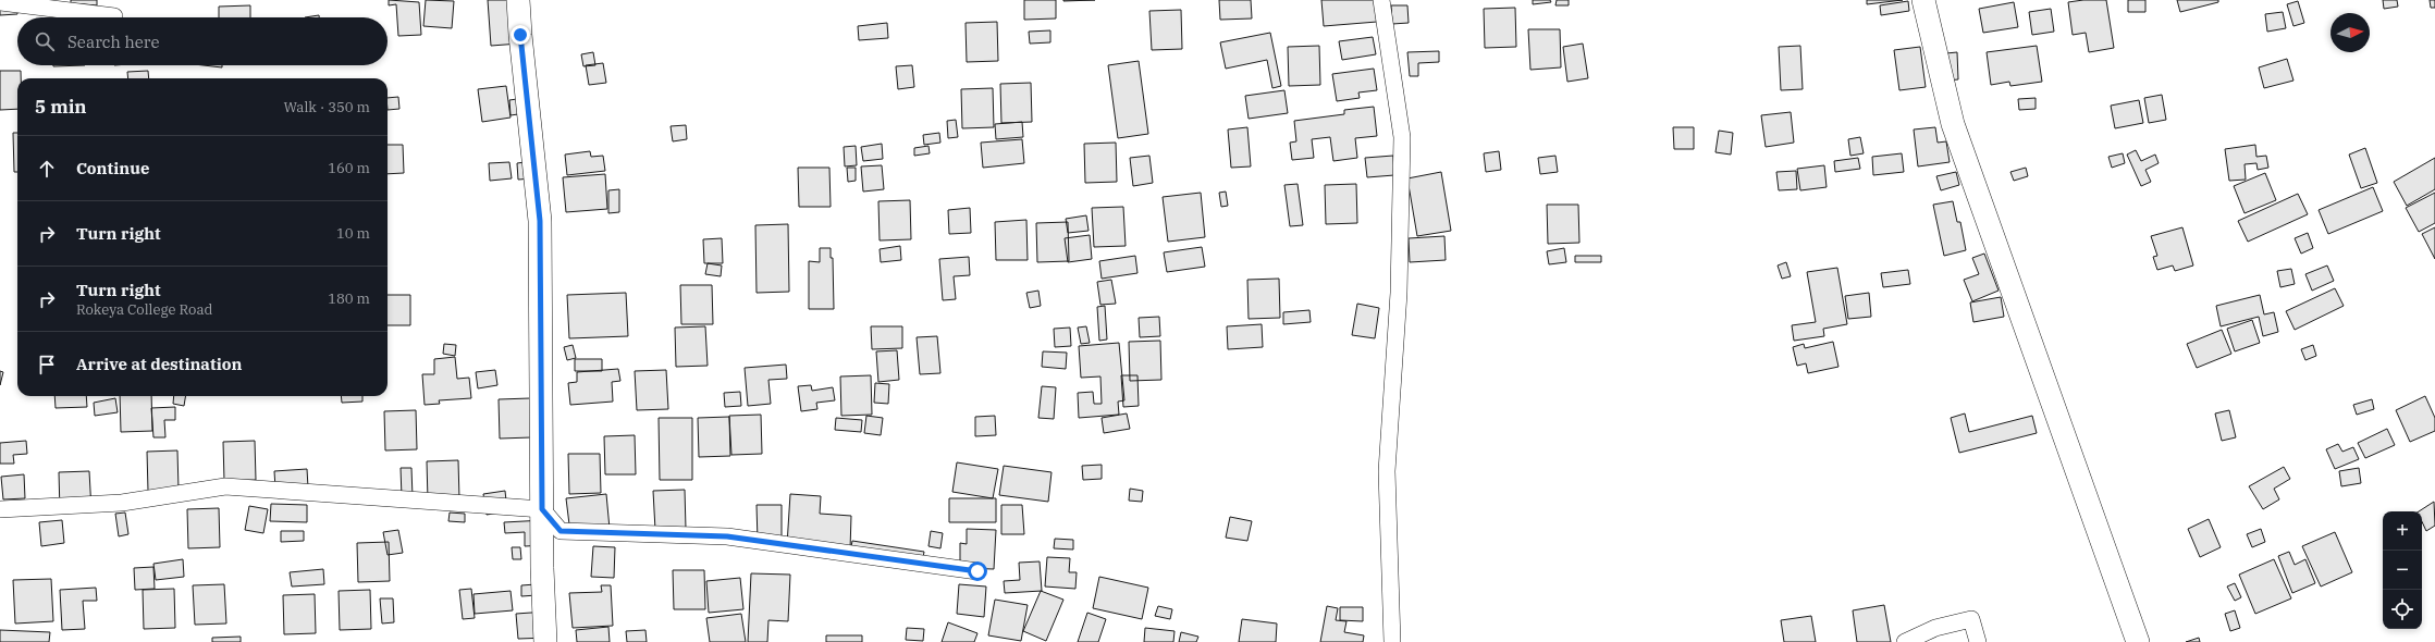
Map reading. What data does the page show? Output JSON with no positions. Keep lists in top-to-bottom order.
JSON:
{
  "north": "right",
  "page": {
    "search": "Search here",
    "heading": ["5 min", "Walk · 350 m"],
    "list": [
      ["Continue", "160 m"],
      ["Turn right", "10 m"],
      ["Turn right", "Rokeya College Road", "180 m"],
      "Arrive at destination"
    ],
    "map_buttons": ["+", "−"]
  }
}
